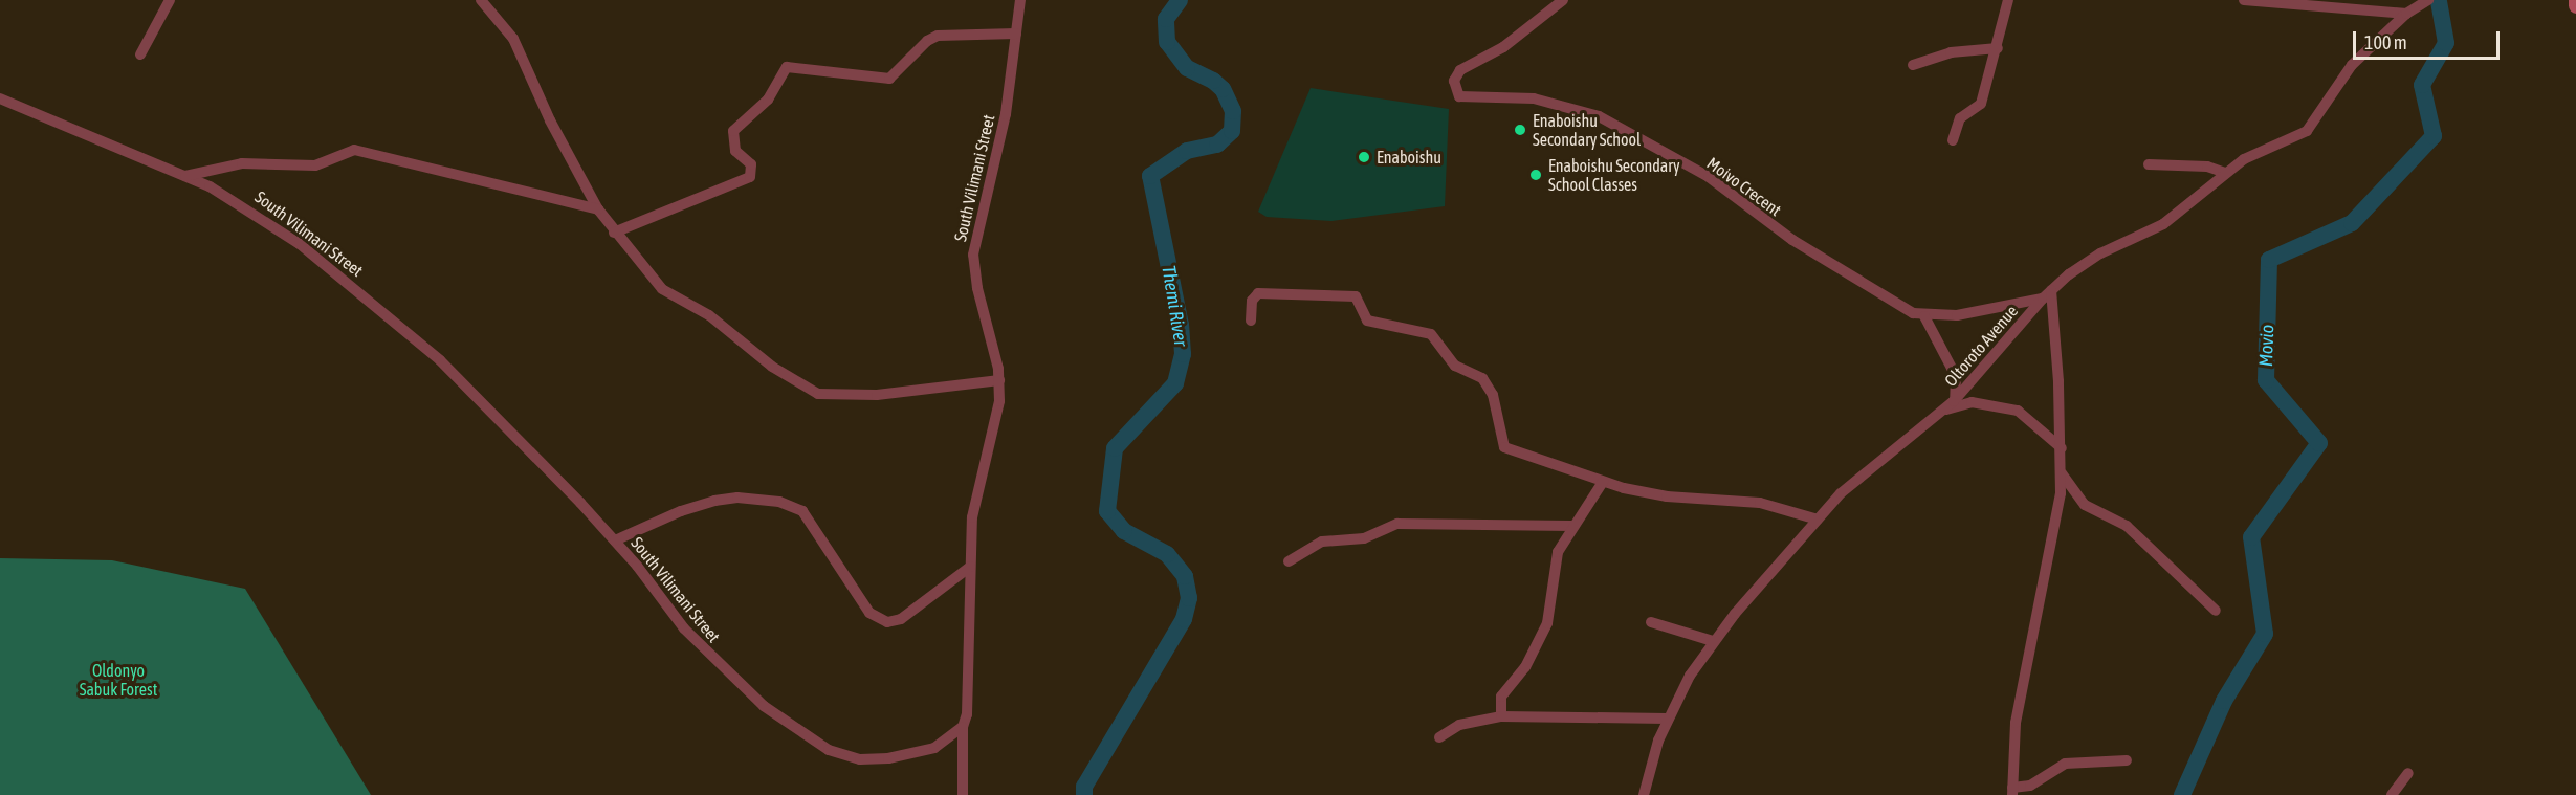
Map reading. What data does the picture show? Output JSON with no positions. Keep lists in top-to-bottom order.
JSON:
{
  "streets": {
    "street": ["South Vilimani Street", "Moivo Crecent", "Oltoroto Avenue"]
  },
  "water": ["Themi River", "Movio"],
  "parks": ["Oldonyo Sabuk Forest"],
  "places": ["Enaboishu Secondary School", "Enaboishu", "Enaboishu Secondary School Classes"],
  "scale_bar": "100 m"
}
